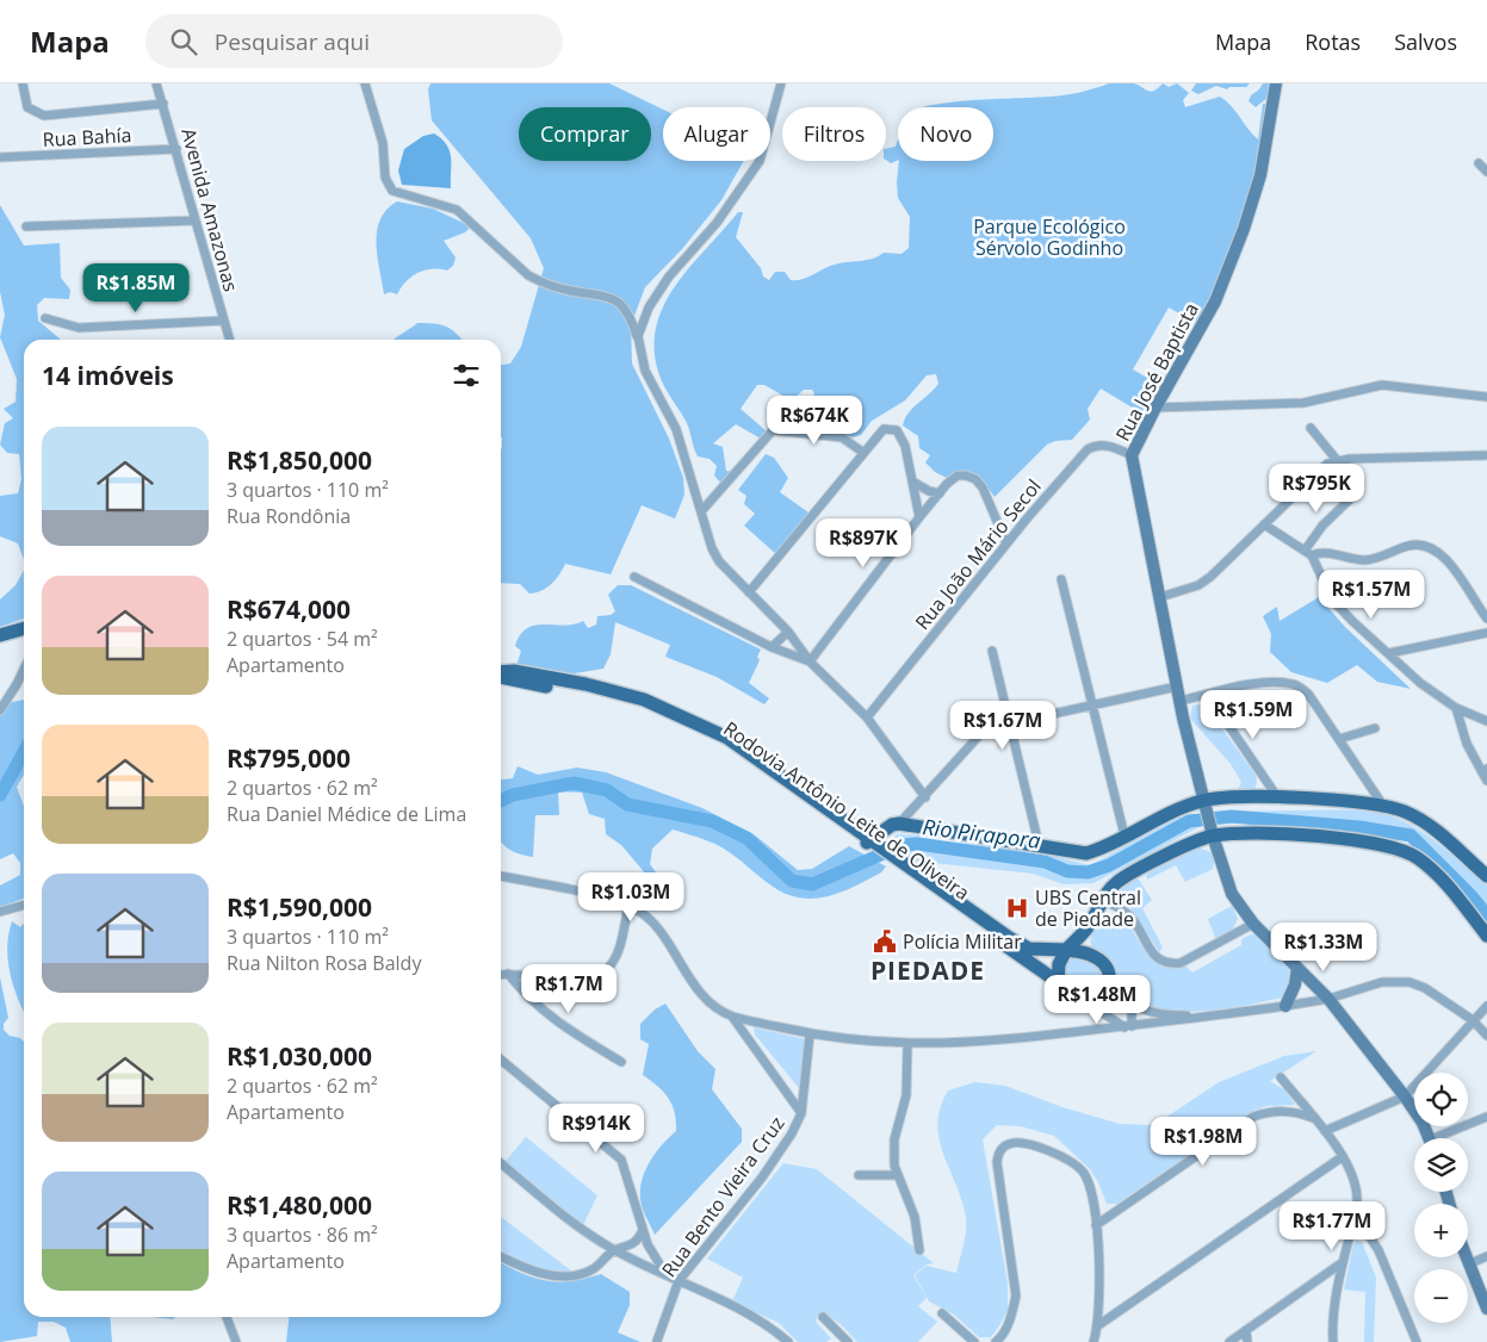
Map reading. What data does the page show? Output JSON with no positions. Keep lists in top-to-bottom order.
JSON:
{
  "streets": {
    "main road": ["Rodovia Antônio Leite de Oliveira"],
    "street": [
      "Rua Bahía",
      "Avenida Amazonas",
      "Rua José Baptista",
      "Rua João Mário Secol",
      "Rua Bento Vieira Cruz"
    ]
  },
  "crossings": [
    ["Rua Bahía", "Avenida Amazonas"],
    ["Rua José Baptista", "Rua João Mário Secol"]
  ],
  "districts": ["PIEDADE"],
  "water": ["Rio Pirapora"],
  "parks": ["Parque Ecológico Sérvolo Godinho"],
  "places": {
    "hospital": ["UBS Central de Piedade"],
    "public building": ["Polícia Militar"]
  },
  "page": {
    "header": "Mapa",
    "search": "Pesquisar aqui",
    "nav": ["Mapa", "Rotas", "Salvos"],
    "chip": [
      "Comprar",
      "Alugar",
      "Filtros",
      "Novo"
    ],
    "price": [
      "R$1.85M",
      "R$674K",
      "R$795K",
      "R$897K",
      "R$1.57M",
      "R$1.59M",
      "R$1.67M",
      "R$1.03M",
      "R$1.33M",
      "R$1.7M",
      "R$1.48M",
      "R$914K",
      "R$1.98M",
      "R$1.77M"
    ],
    "heading": "14 imóveis",
    "list": [
      {
        "name": "R$1,850,000",
        "note": "3 quartos · 110 m² · Rua Rondônia"
      },
      {
        "name": "R$674,000",
        "note": "2 quartos · 54 m² · Apartamento"
      },
      {
        "name": "R$795,000",
        "note": "2 quartos · 62 m² · Rua Daniel Médice de Lima"
      },
      {
        "name": "R$1,590,000",
        "note": "3 quartos · 110 m² · Rua Nilton Rosa Baldy"
      },
      {
        "name": "R$1,030,000",
        "note": "2 quartos · 62 m² · Apartamento"
      },
      {
        "name": "R$1,480,000",
        "note": "3 quartos · 86 m² · Apartamento"
      }
    ],
    "map_buttons": ["+", "−"]
  }
}
